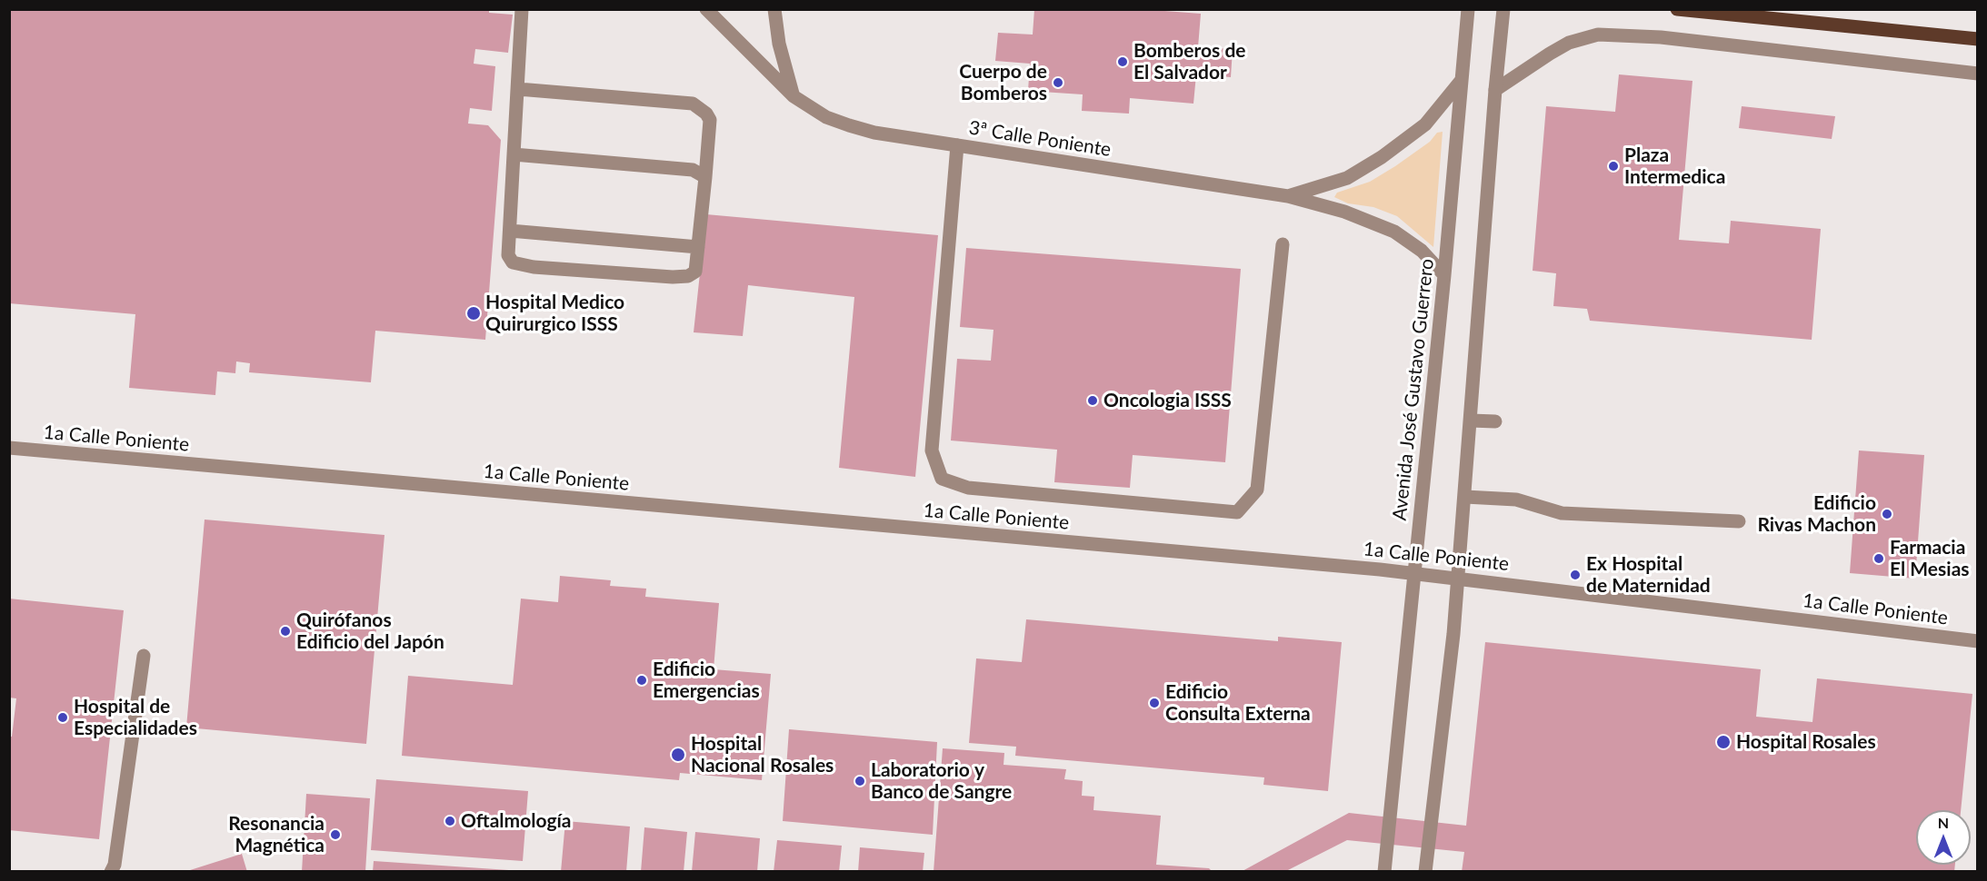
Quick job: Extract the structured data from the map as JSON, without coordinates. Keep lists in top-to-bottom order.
{
  "streets": {
    "street": ["3ª Calle Poniente", "Avenida José Gustavo Guerrero", "1a Calle Poniente"]
  },
  "crossings": [
    ["3ª Calle Poniente", "Avenida José Gustavo Guerrero"],
    ["Avenida José Gustavo Guerrero", "1a Calle Poniente"]
  ],
  "places": [
    "Bomberos de El Salvador",
    "Cuerpo de Bomberos",
    "Plaza Intermedica",
    "Hospital Medico Quirurgico ISSS",
    "Oncologia ISSS",
    "Edificio Rivas Machon",
    "Farmacia El Mesias",
    "Ex Hospital de Maternidad",
    "Quirófanos Edificio del Japón",
    "Edificio Emergencias",
    "Edificio Consulta Externa",
    "Hospital de Especialidades",
    "Hospital Rosales",
    "Hospital Nacional Rosales",
    "Laboratorio y Banco de Sangre",
    "Oftalmología",
    "Resonancia Magnética"
  ],
  "north": "top"
}
